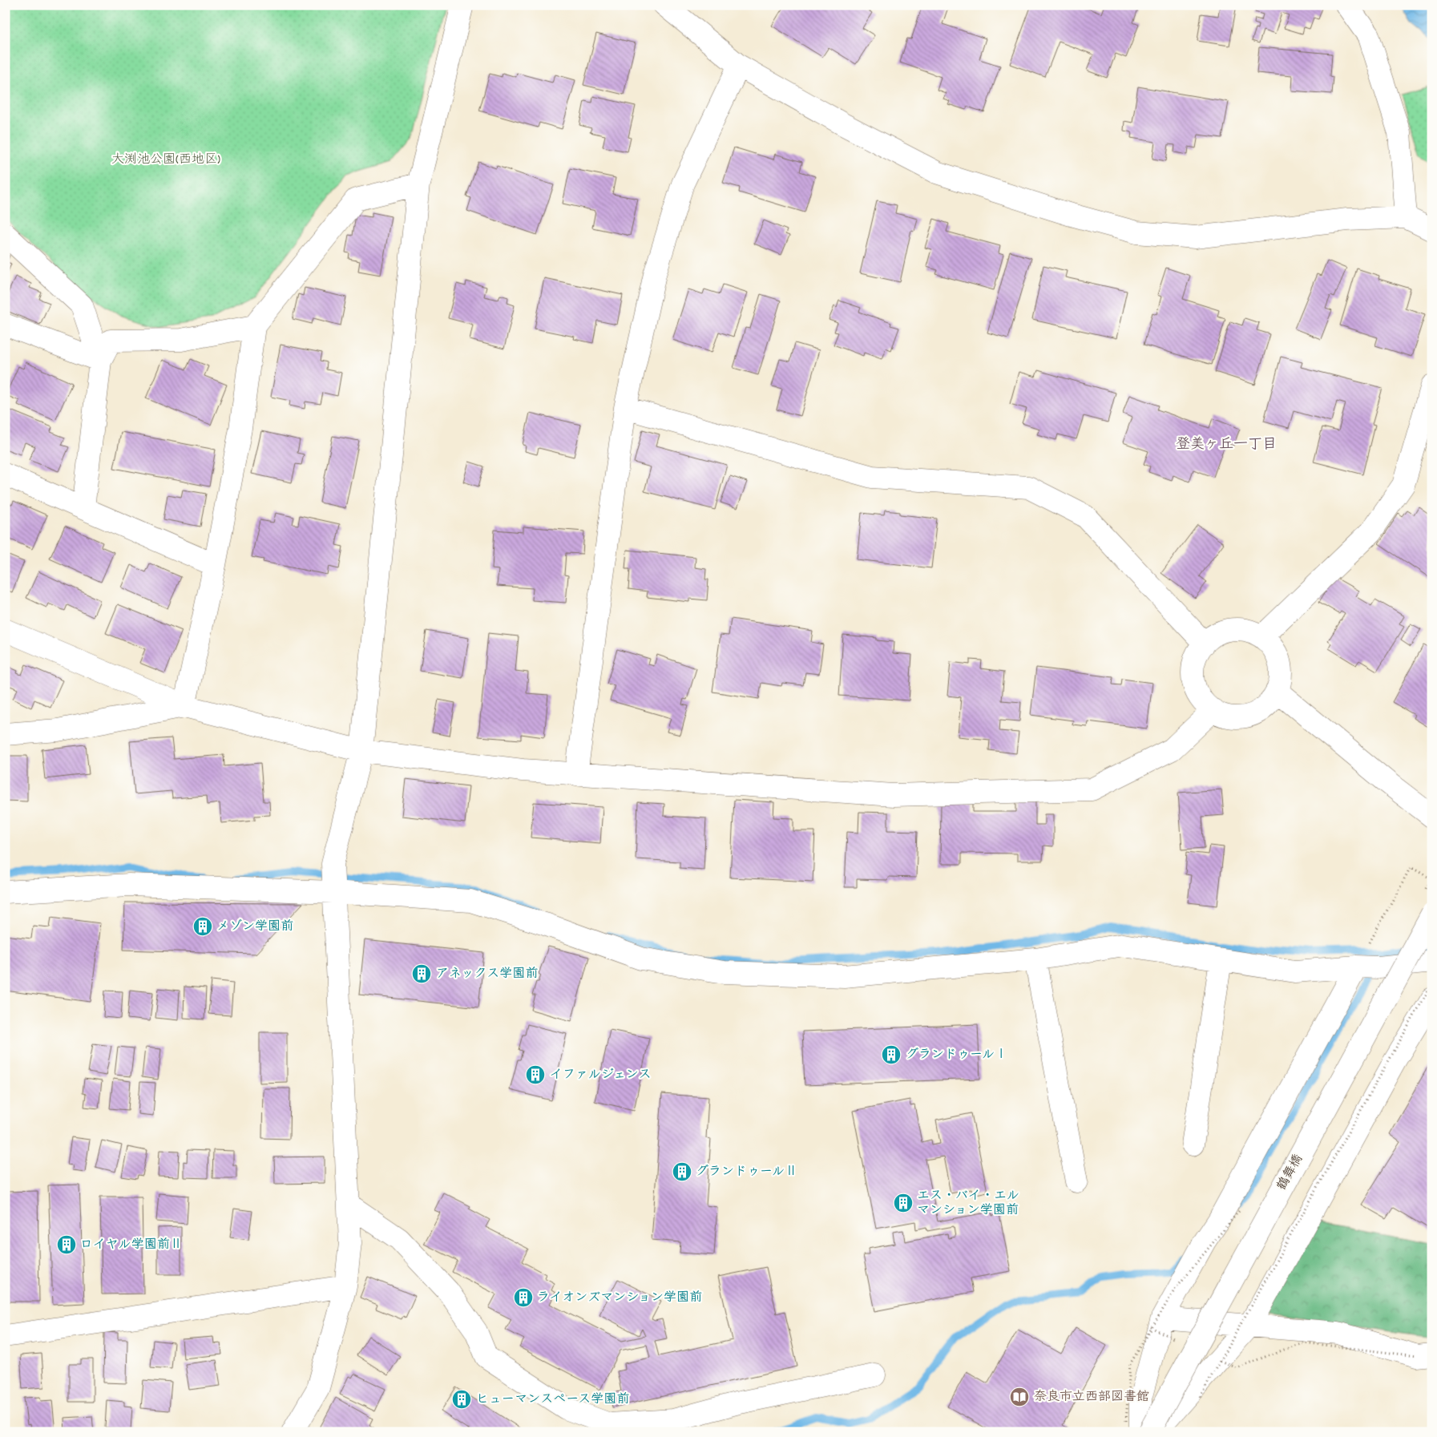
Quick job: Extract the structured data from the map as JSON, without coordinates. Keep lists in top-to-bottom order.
{
  "streets": {
    "street": ["鶴舞橋"]
  },
  "districts": ["登美ヶ丘一丁目"],
  "parks": ["大渕池公園(西地区)"],
  "places": {
    "building": [
      "メゾン学園前",
      "アネックス学園前",
      "グランドゥールⅠ",
      "イファルジェンス",
      "グランドゥールⅡ",
      "エス・バイ・エル マンション学園前",
      "ロイヤル学園前Ⅱ",
      "ライオンズマンション学園前",
      "ヒューマンスペース学園前"
    ],
    "library": ["奈良市立西部図書館"]
  }
}
